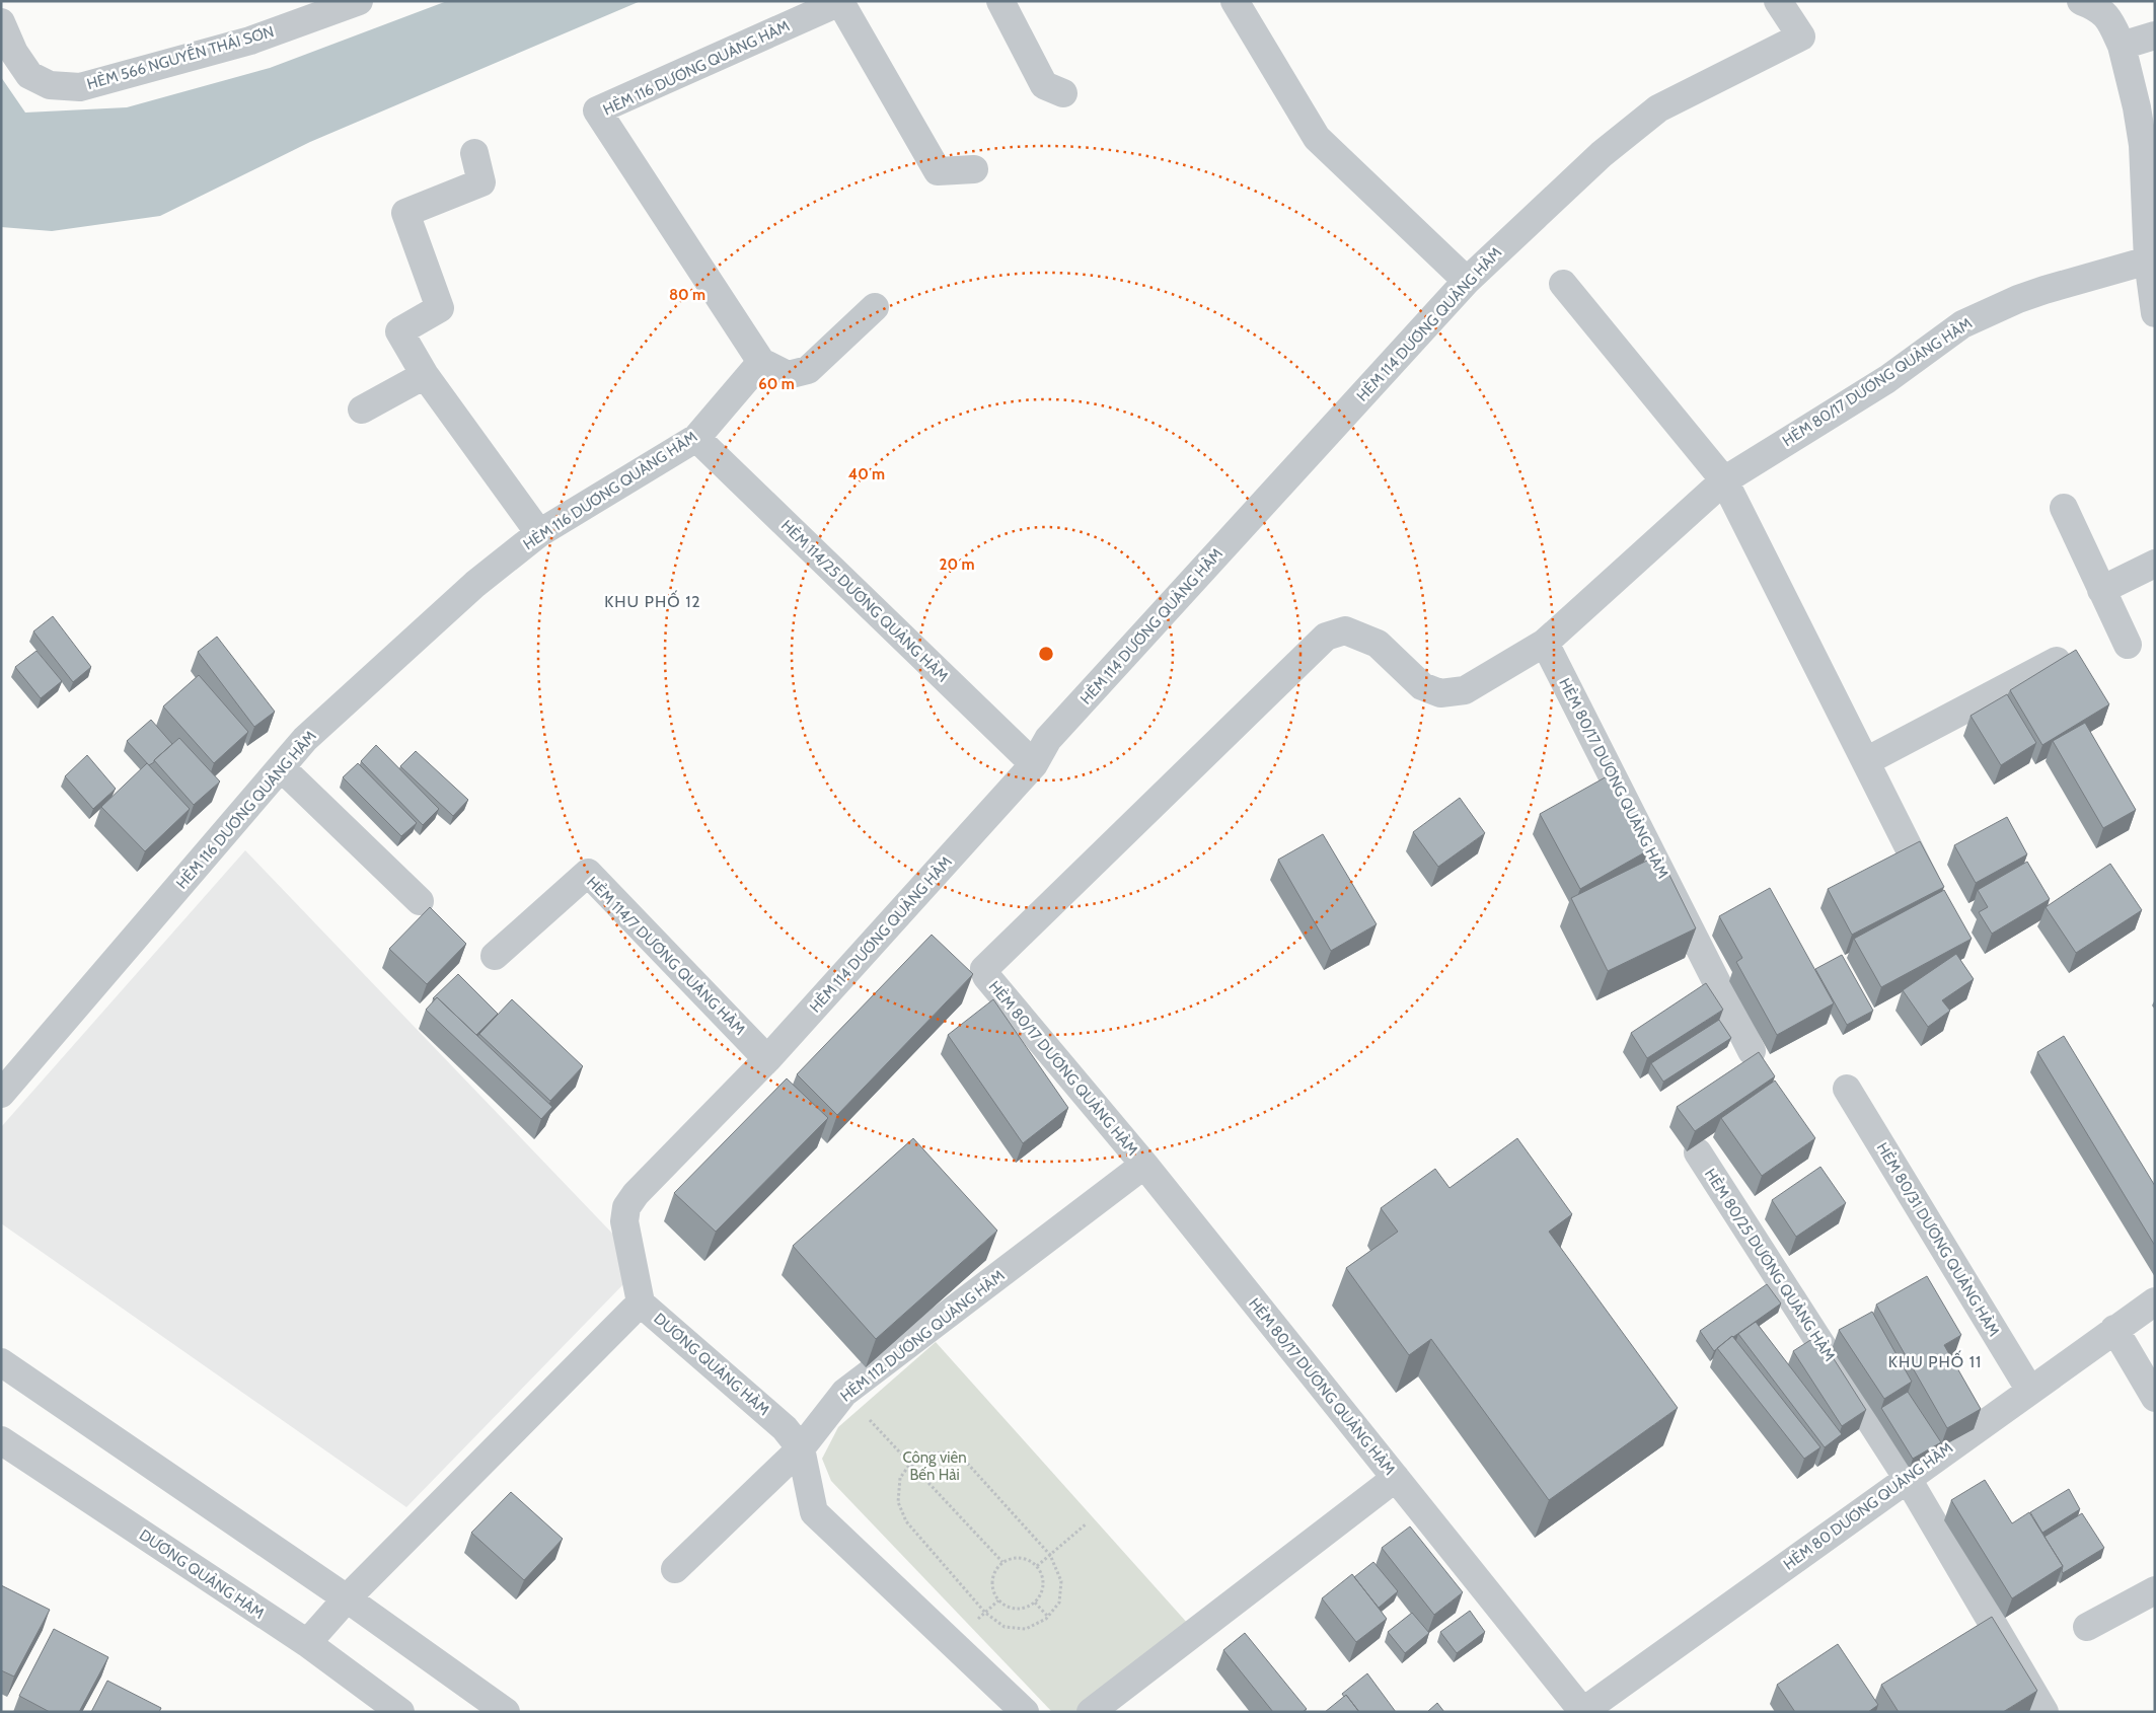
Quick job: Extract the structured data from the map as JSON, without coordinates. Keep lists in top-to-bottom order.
{
  "streets": {
    "street": [
      "HẺM 566 NGUYỄN THÁI SƠN",
      "HẺM 116 DƯƠNG QUẢNG HÀM",
      "HẺM 114 DƯƠNG QUẢNG HÀM",
      "HẺM 80/17 DƯƠNG QUẢNG HÀM",
      "HẺM 114/25 DƯƠNG QUẢNG HÀM",
      "HẺM 114/7 DƯƠNG QUẢNG HÀM",
      "HẺM 80/31 DƯƠNG QUẢNG HÀM",
      "HẺM 80/25 DƯƠNG QUẢNG HÀM",
      "HẺM 112 DƯƠNG QUẢNG HÀM",
      "DƯƠNG QUẢNG HÀM",
      "HẺM 80 DƯƠNG QUẢNG HÀM"
    ]
  },
  "crossings": [
    ["HẺM 116 DƯƠNG QUẢNG HÀM", "HẺM 114/25 DƯƠNG QUẢNG HÀM"],
    ["HẺM 114 DƯƠNG QUẢNG HÀM", "HẺM 114/25 DƯƠNG QUẢNG HÀM"],
    ["HẺM 114 DƯƠNG QUẢNG HÀM", "HẺM 114/7 DƯƠNG QUẢNG HÀM"],
    ["HẺM 114 DƯƠNG QUẢNG HÀM", "DƯƠNG QUẢNG HÀM"],
    ["HẺM 80/17 DƯƠNG QUẢNG HÀM", "HẺM 112 DƯƠNG QUẢNG HÀM"],
    ["HẺM 80/17 DƯƠNG QUẢNG HÀM", "HẺM 80 DƯƠNG QUẢNG HÀM"],
    ["HẺM 80/31 DƯƠNG QUẢNG HÀM", "HẺM 80 DƯƠNG QUẢNG HÀM"],
    ["HẺM 80/25 DƯƠNG QUẢNG HÀM", "HẺM 80 DƯƠNG QUẢNG HÀM"],
    ["HẺM 112 DƯƠNG QUẢNG HÀM", "DƯƠNG QUẢNG HÀM"]
  ],
  "districts": ["KHU PHỐ 12", "KHU PHỐ 11"],
  "parks": ["Công viên Bến Hải"],
  "rings": [
    "80 m",
    "60 m",
    "40 m",
    "20 m"
  ]
}
